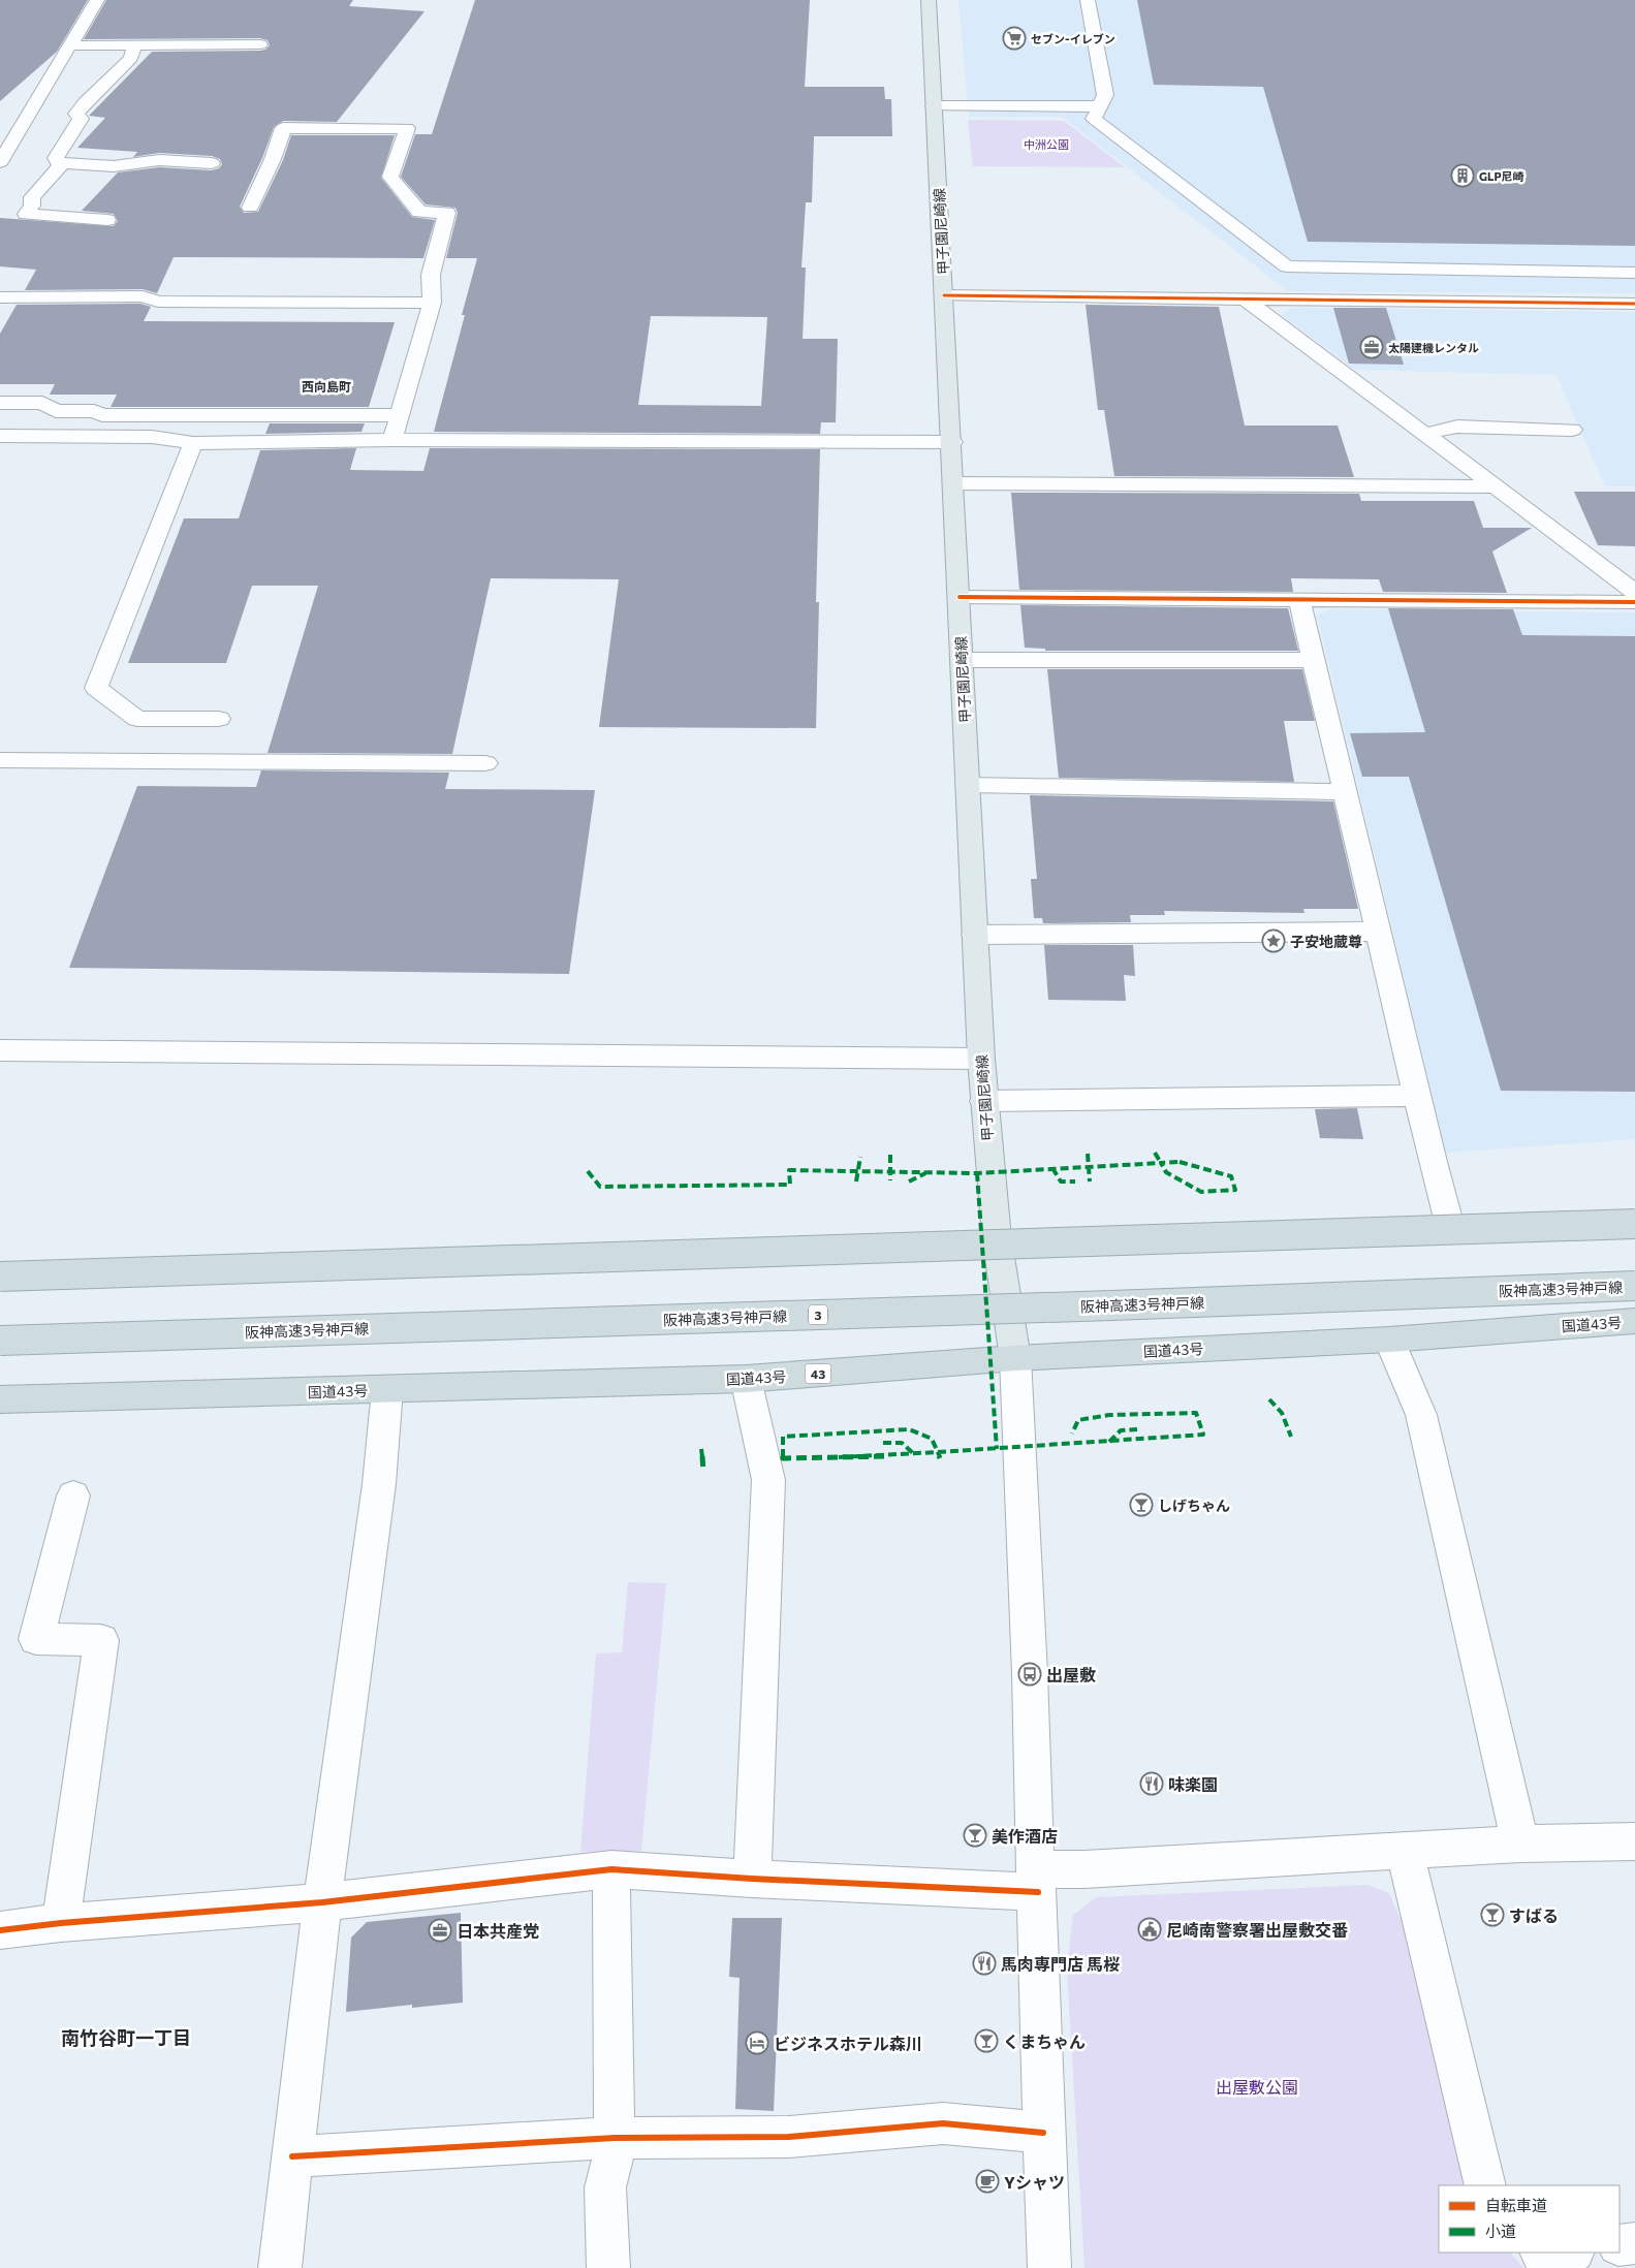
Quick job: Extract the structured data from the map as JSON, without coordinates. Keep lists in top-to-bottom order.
{
  "streets": {
    "highway": [
      "阪神高速3号神戸線",
      "3",
      "国道43号",
      "43"
    ],
    "main road": ["甲子園尼崎線"]
  },
  "crossings": [
    ["甲子園尼崎線", "国道43号"]
  ],
  "districts": ["西向島町", "南竹谷町一丁目"],
  "parks": ["中洲公園", "出屋敷公園"],
  "places": {
    "supermarket": ["セブン-イレブン"],
    "building": ["GLP尼崎"],
    "office": ["太陽建機レンタル", "日本共産党"],
    "place": ["子安地蔵尊"],
    "bar": [
      "しげちゃん",
      "美作酒店",
      "すばる",
      "くまちゃん"
    ],
    "bus stop": ["出屋敷"],
    "restaurant": ["味楽園", "馬肉専門店 馬桜"],
    "public building": ["尼崎南警察署出屋敷交番"],
    "hotel": ["ビジネスホテル森川"],
    "cafe": ["Yシャツ"]
  },
  "legend": ["自転車道", "小道"]
}
